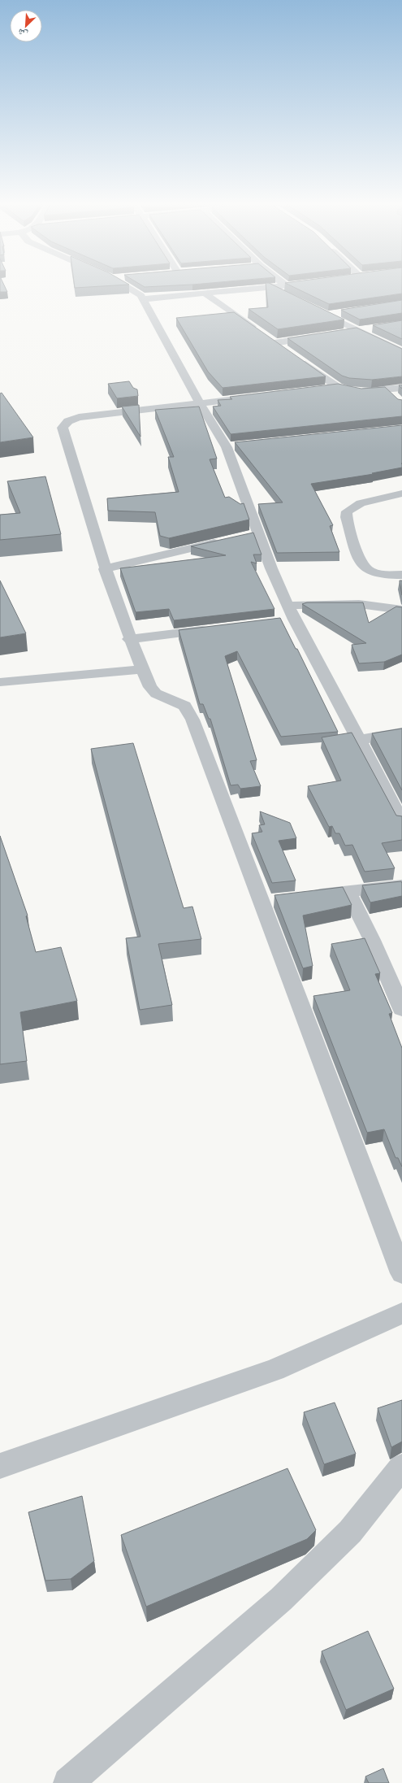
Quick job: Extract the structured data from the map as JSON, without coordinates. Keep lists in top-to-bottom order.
{
  "north": "bottom left"
}
